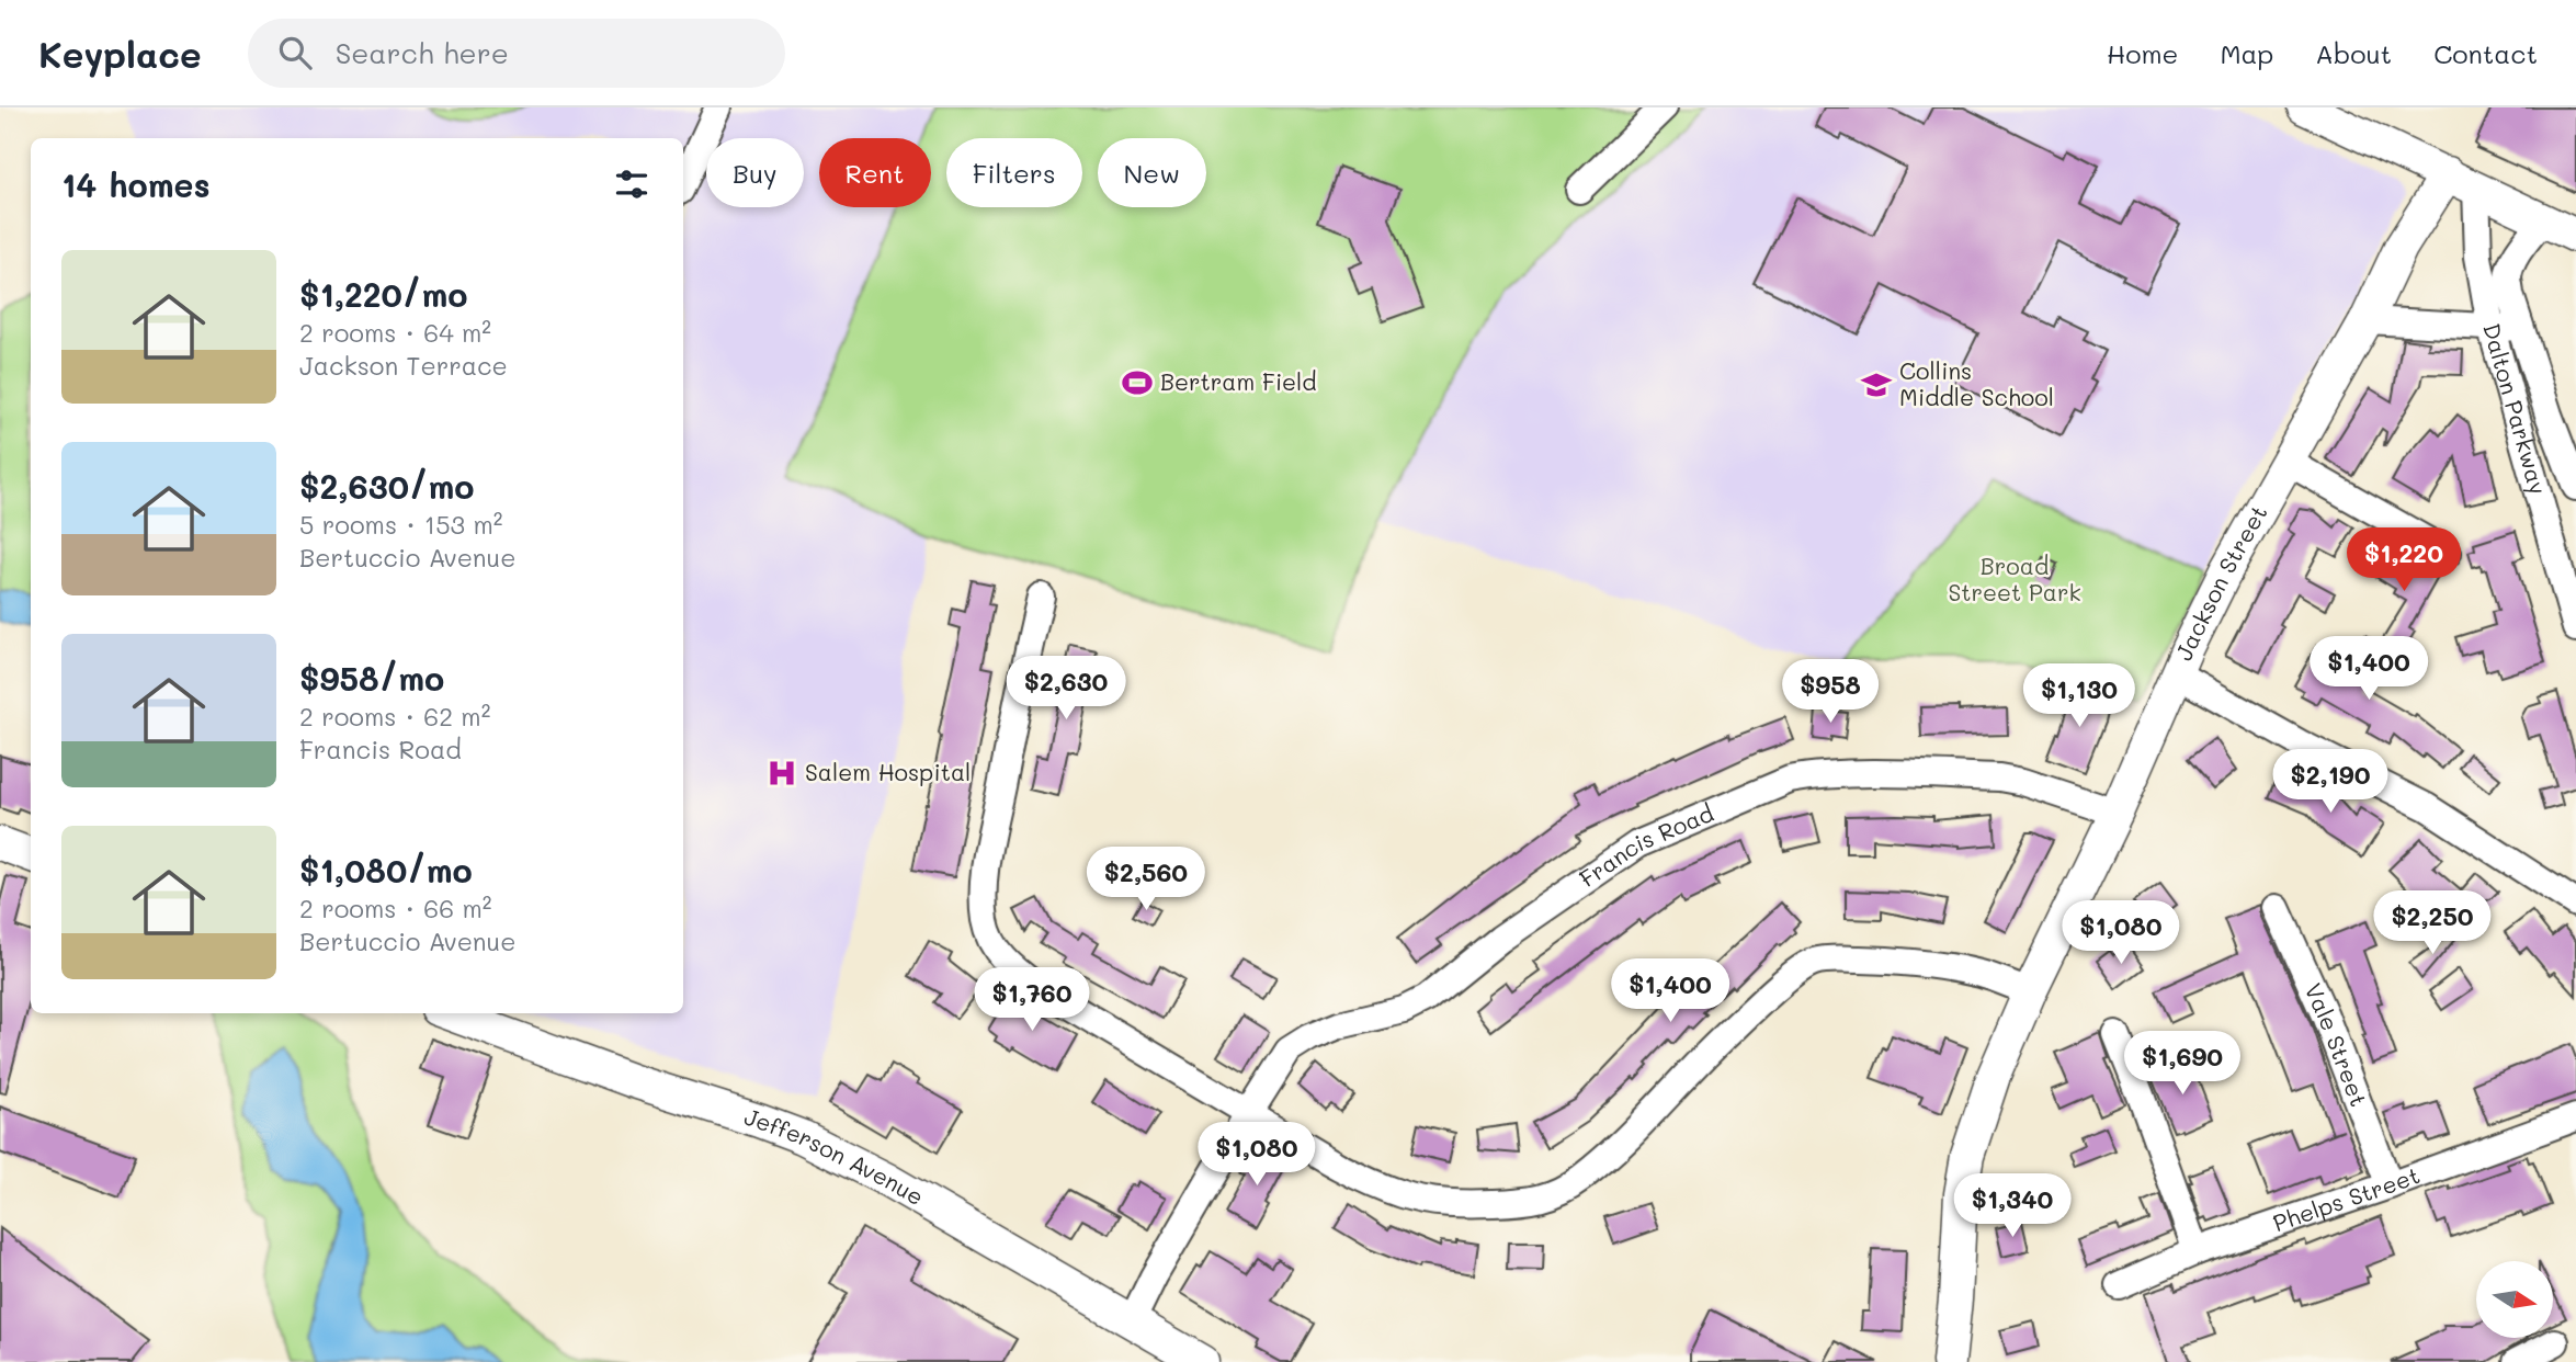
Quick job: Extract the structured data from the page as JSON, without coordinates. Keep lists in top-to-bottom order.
{
  "streets": {
    "main road": ["Jackson Street", "Jefferson Avenue"],
    "street": [
      "Dalton Parkway",
      "Francis Road",
      "Vale Street",
      "Phelps Street"
    ]
  },
  "crossings": [
    ["Jackson Street", "Francis Road"],
    ["Francis Road", "Jefferson Avenue"],
    ["Vale Street", "Phelps Street"]
  ],
  "parks": ["Broad Street Park"],
  "places": {
    "sports": ["Bertram Field"],
    "school or university": ["Collins Middle School"],
    "hospital": ["Salem Hospital"]
  },
  "north": "right",
  "page": {
    "header": "Keyplace",
    "search": "Search here",
    "nav": [
      "Home",
      "Map",
      "About",
      "Contact"
    ],
    "chip": [
      "Buy",
      "Rent",
      "Filters",
      "New"
    ],
    "heading": "14 homes",
    "list": [
      {
        "name": "$1,220/mo",
        "note": "2 rooms · 64 m² · Jackson Terrace"
      },
      {
        "name": "$2,630/mo",
        "note": "5 rooms · 153 m² · Bertuccio Avenue"
      },
      {
        "name": "$958/mo",
        "note": "2 rooms · 62 m² · Francis Road"
      },
      {
        "name": "$1,080/mo",
        "note": "2 rooms · 66 m² · Bertuccio Avenue"
      }
    ],
    "price": [
      "$1,220",
      "$1,400",
      "$2,630",
      "$958",
      "$1,130",
      "$2,190",
      "$2,560",
      "$2,250",
      "$1,080",
      "$1,400",
      "$1,760",
      "$1,690",
      "$1,080",
      "$1,340"
    ]
  }
}
